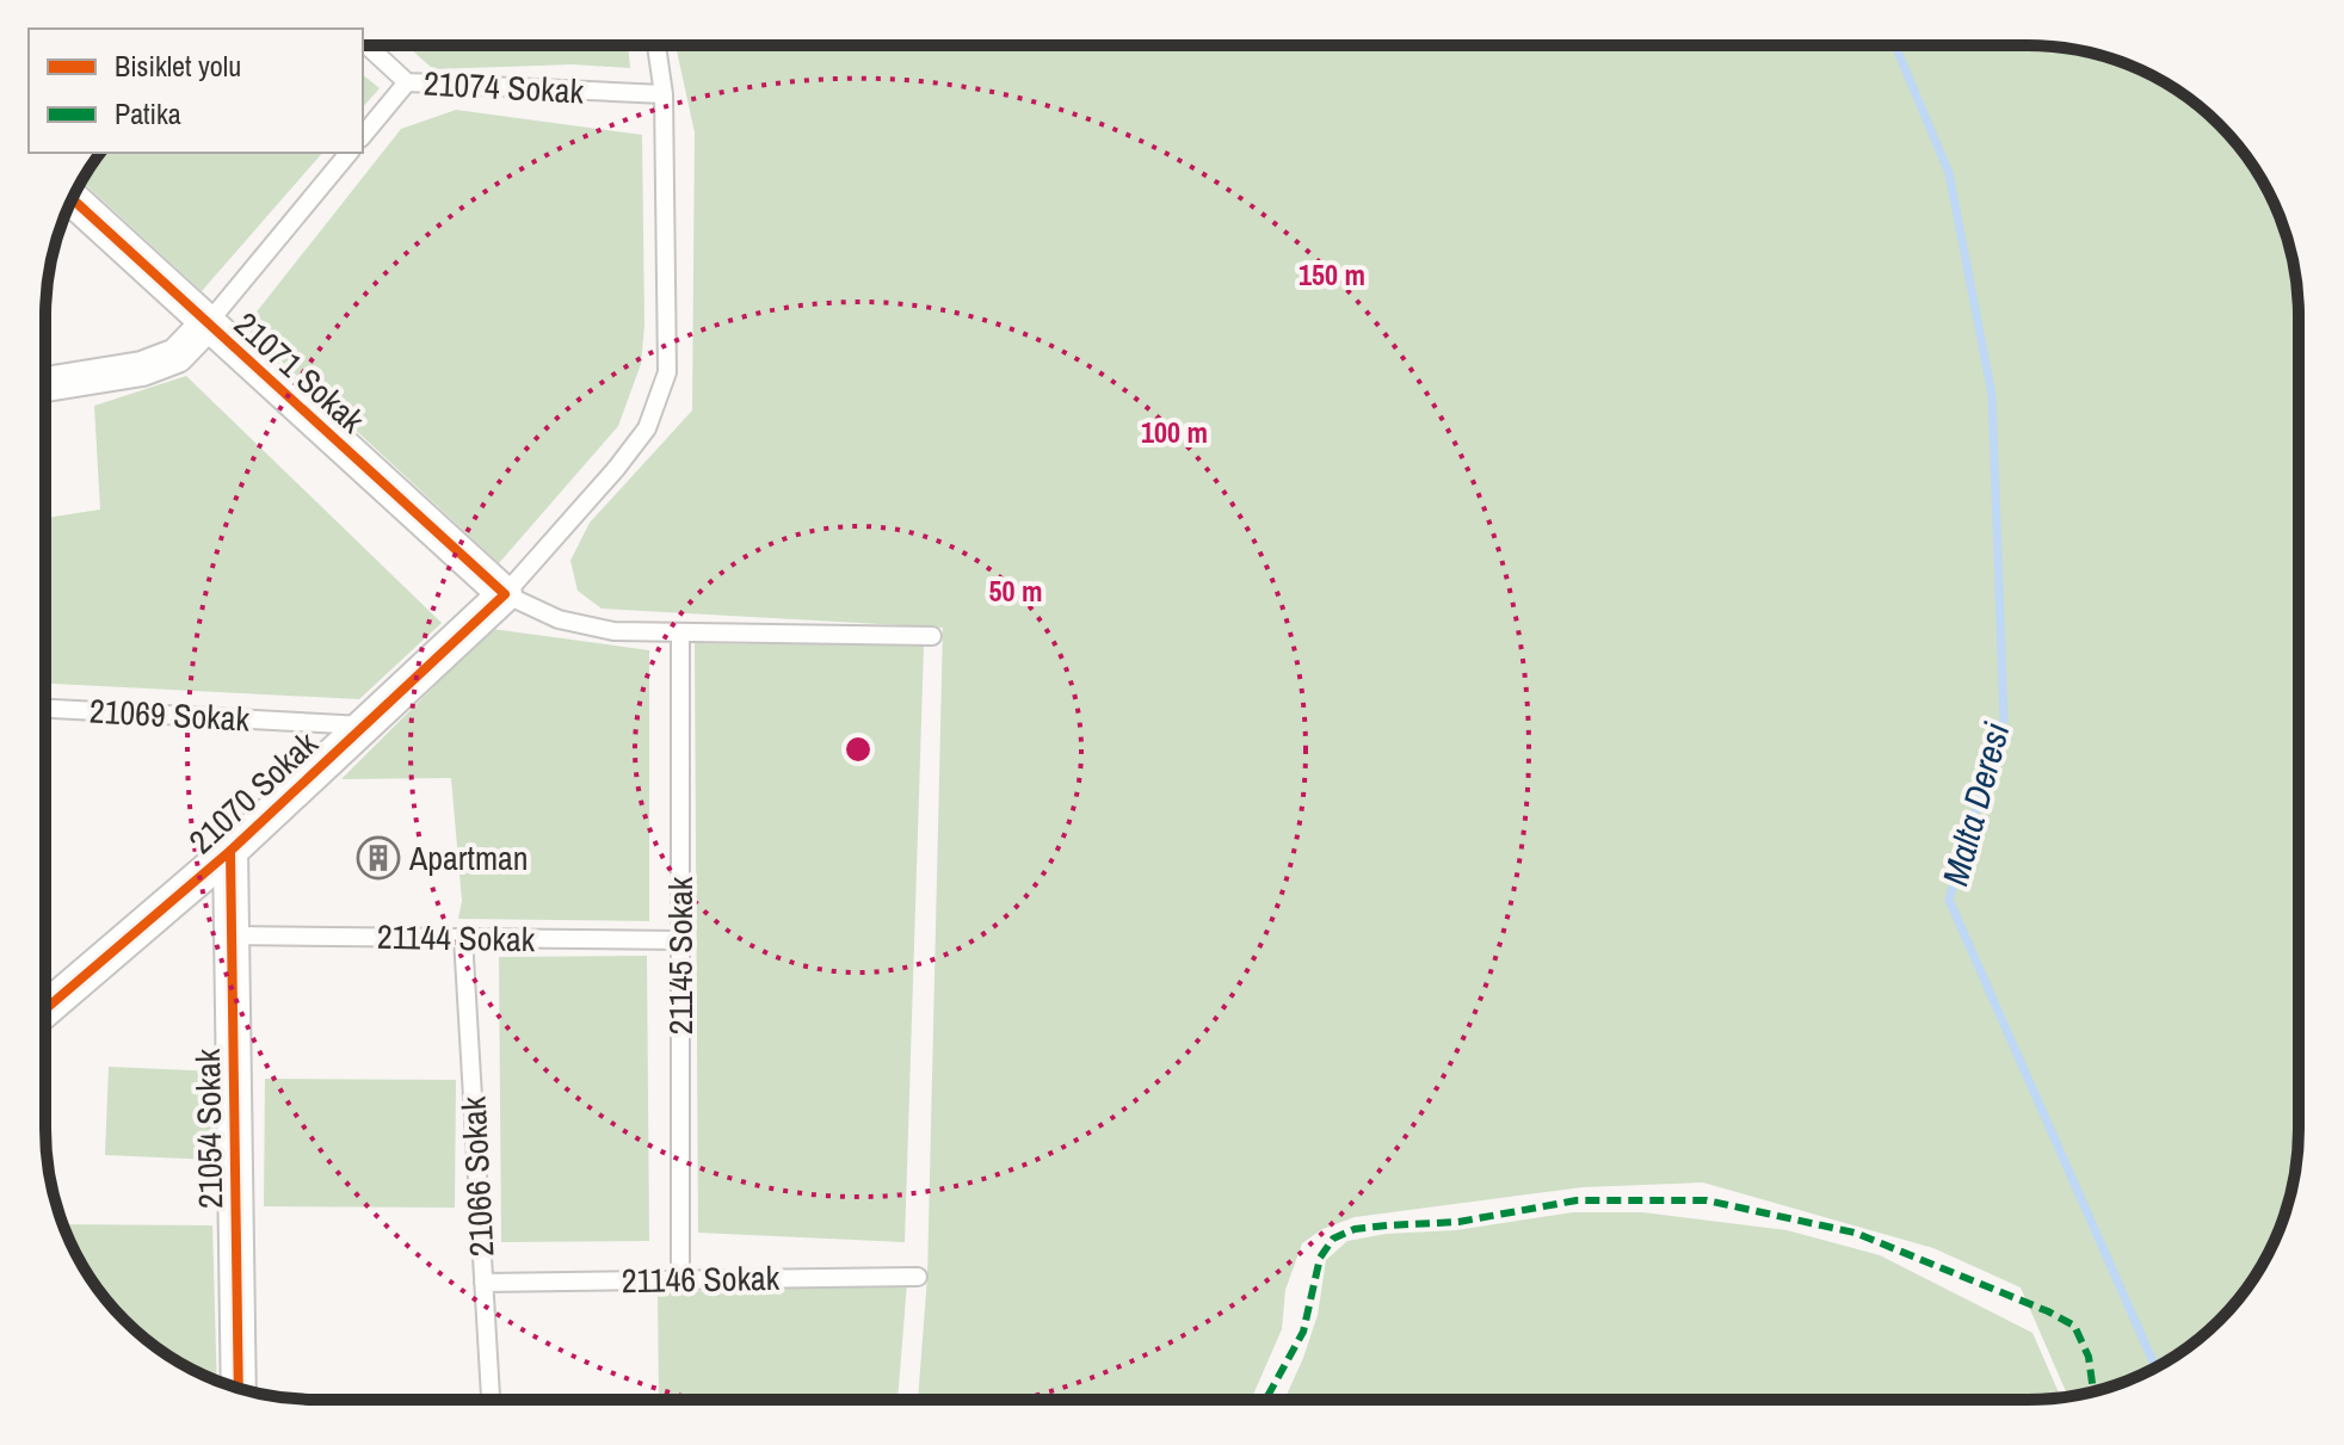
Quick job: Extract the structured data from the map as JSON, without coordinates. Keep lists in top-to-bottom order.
{
  "streets": {
    "street": ["21071 Sokak", "21070 Sokak", "21054 Sokak"],
    "lane": [
      "21074 Sokak",
      "21069 Sokak",
      "21144 Sokak",
      "21145 Sokak",
      "21066 Sokak",
      "21146 Sokak"
    ]
  },
  "crossings": [
    ["21074 Sokak", "21070 Sokak"],
    ["21071 Sokak", "21070 Sokak"],
    ["21071 Sokak", "21145 Sokak"],
    ["21069 Sokak", "21070 Sokak"],
    ["21070 Sokak", "21054 Sokak"],
    ["21144 Sokak", "21145 Sokak"],
    ["21144 Sokak", "21054 Sokak"],
    ["21144 Sokak", "21066 Sokak"],
    ["21145 Sokak", "21146 Sokak"],
    ["21066 Sokak", "21146 Sokak"]
  ],
  "water": ["Malta Deresi"],
  "places": {
    "building": ["Apartman"]
  },
  "legend": ["Bisiklet yolu", "Patika"],
  "rings": ["150 m", "100 m", "50 m"]
}
